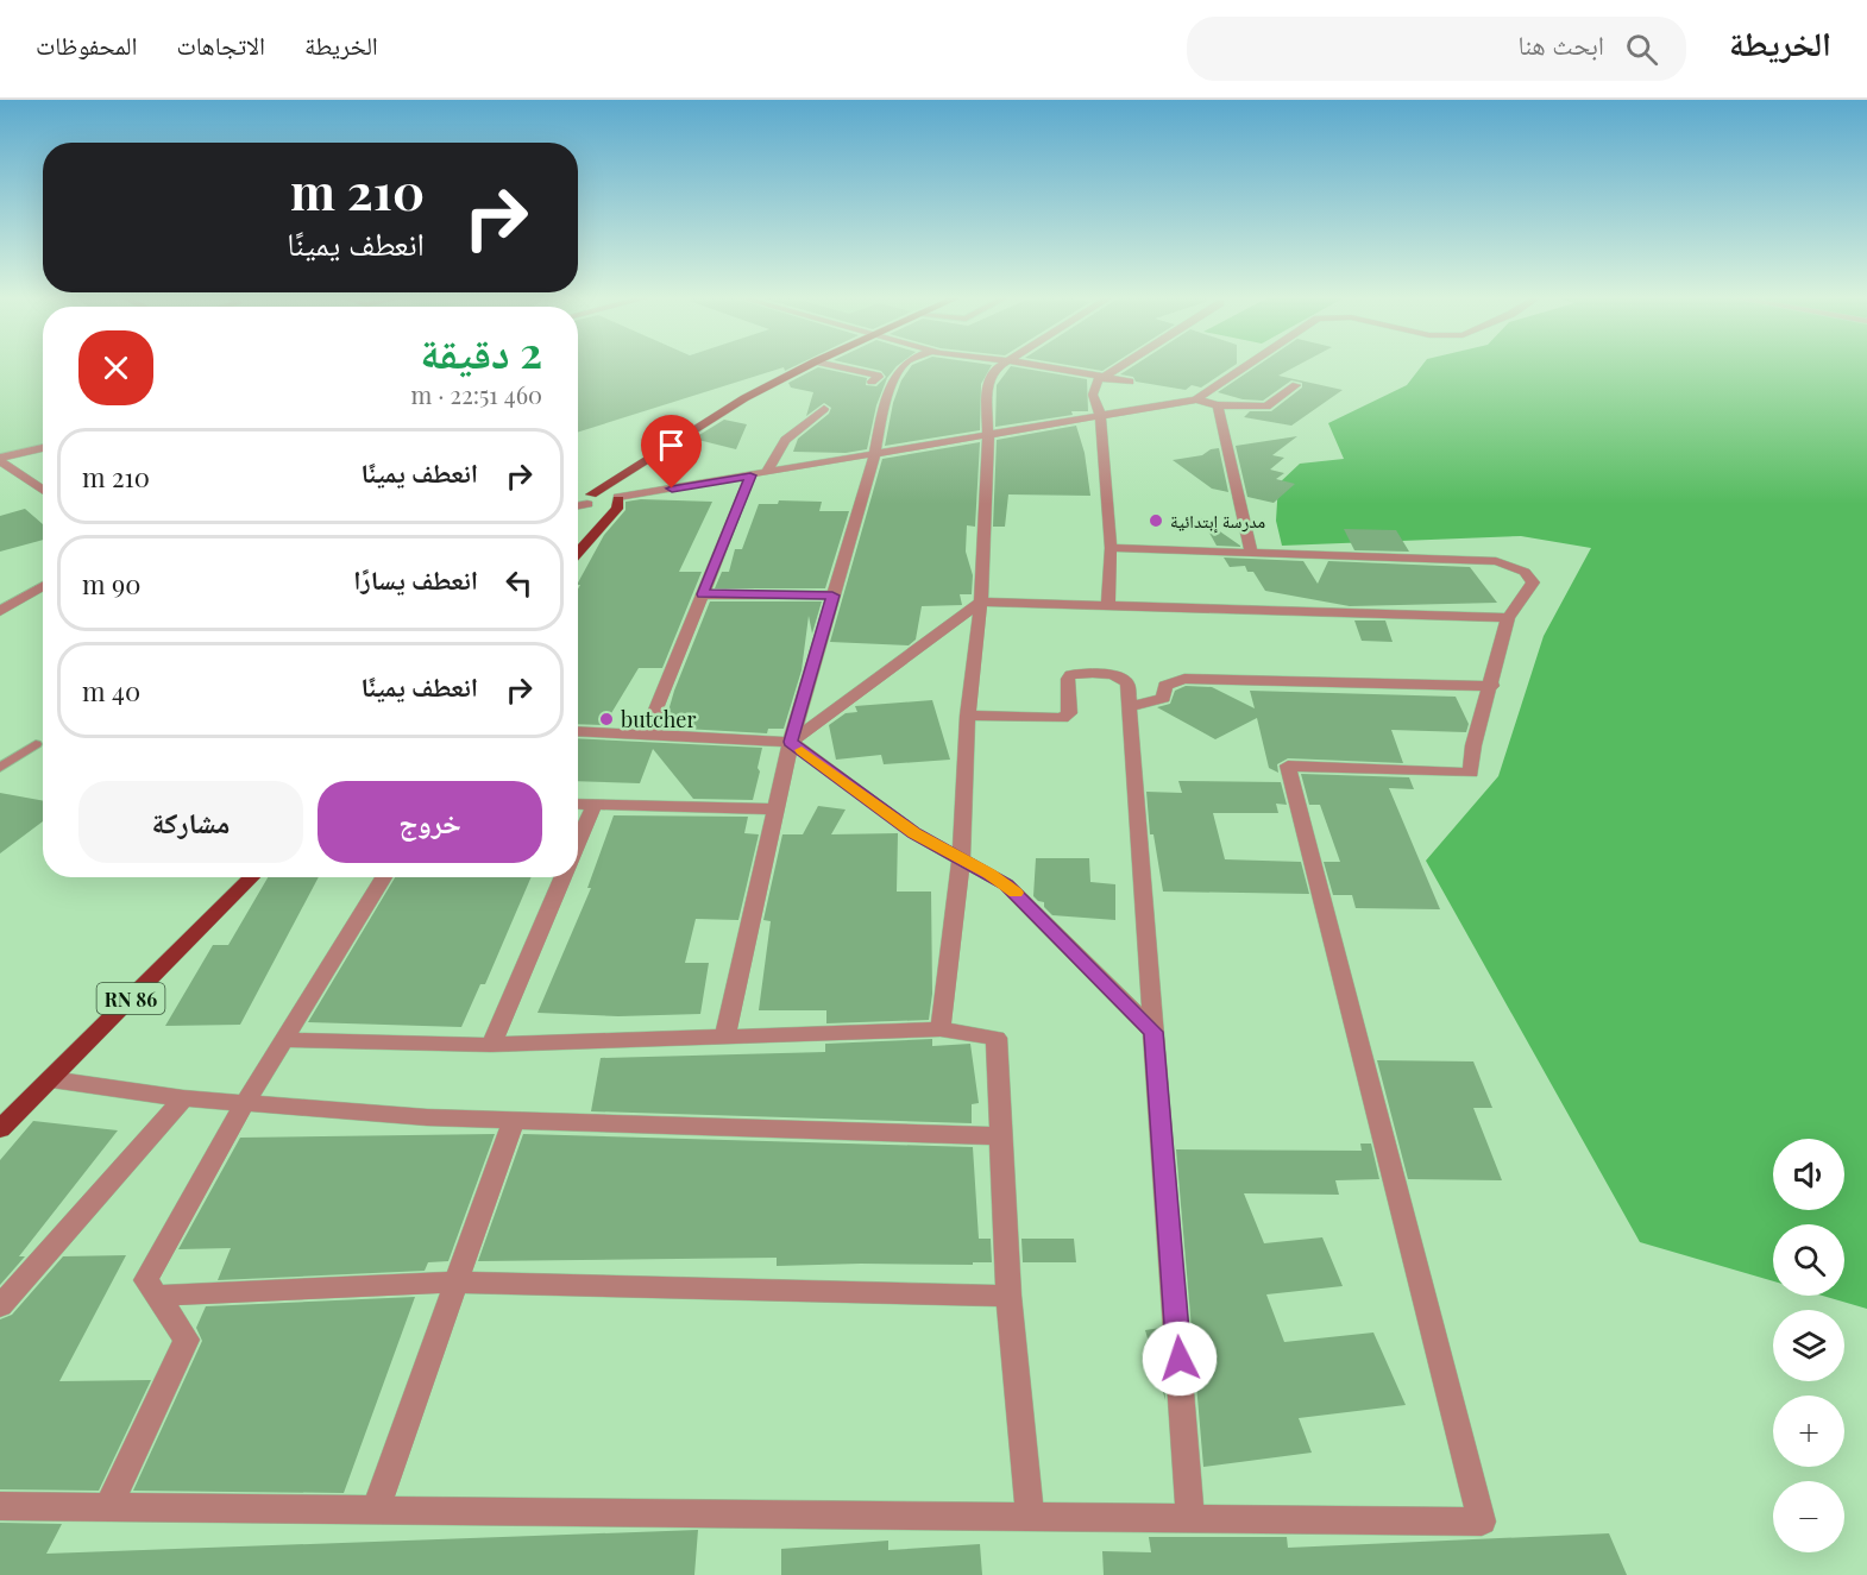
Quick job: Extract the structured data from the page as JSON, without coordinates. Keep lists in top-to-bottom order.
{
  "streets": {
    "main road": ["RN 86"]
  },
  "places": ["مدرسة إبتدائية", "butcher"],
  "page": {
    "header": "الخريطة",
    "search": "ابحث هنا",
    "nav": ["الخريطة", "الاتجاهات", "المحفوظات"],
    "turn": ["210 m", "انعطف يمينًا"],
    "heading": ["2 دقيقة", "460 m · 22:51"],
    "list": [
      {
        "name": "انعطف يمينًا",
        "value": "210 m"
      },
      {
        "name": "انعطف يسارًا",
        "value": "90 m"
      },
      {
        "name": "انعطف يمينًا",
        "value": "40 m"
      }
    ],
    "buttons": ["خروج", "مشاركة"],
    "map_buttons": ["+", "−"]
  }
}
